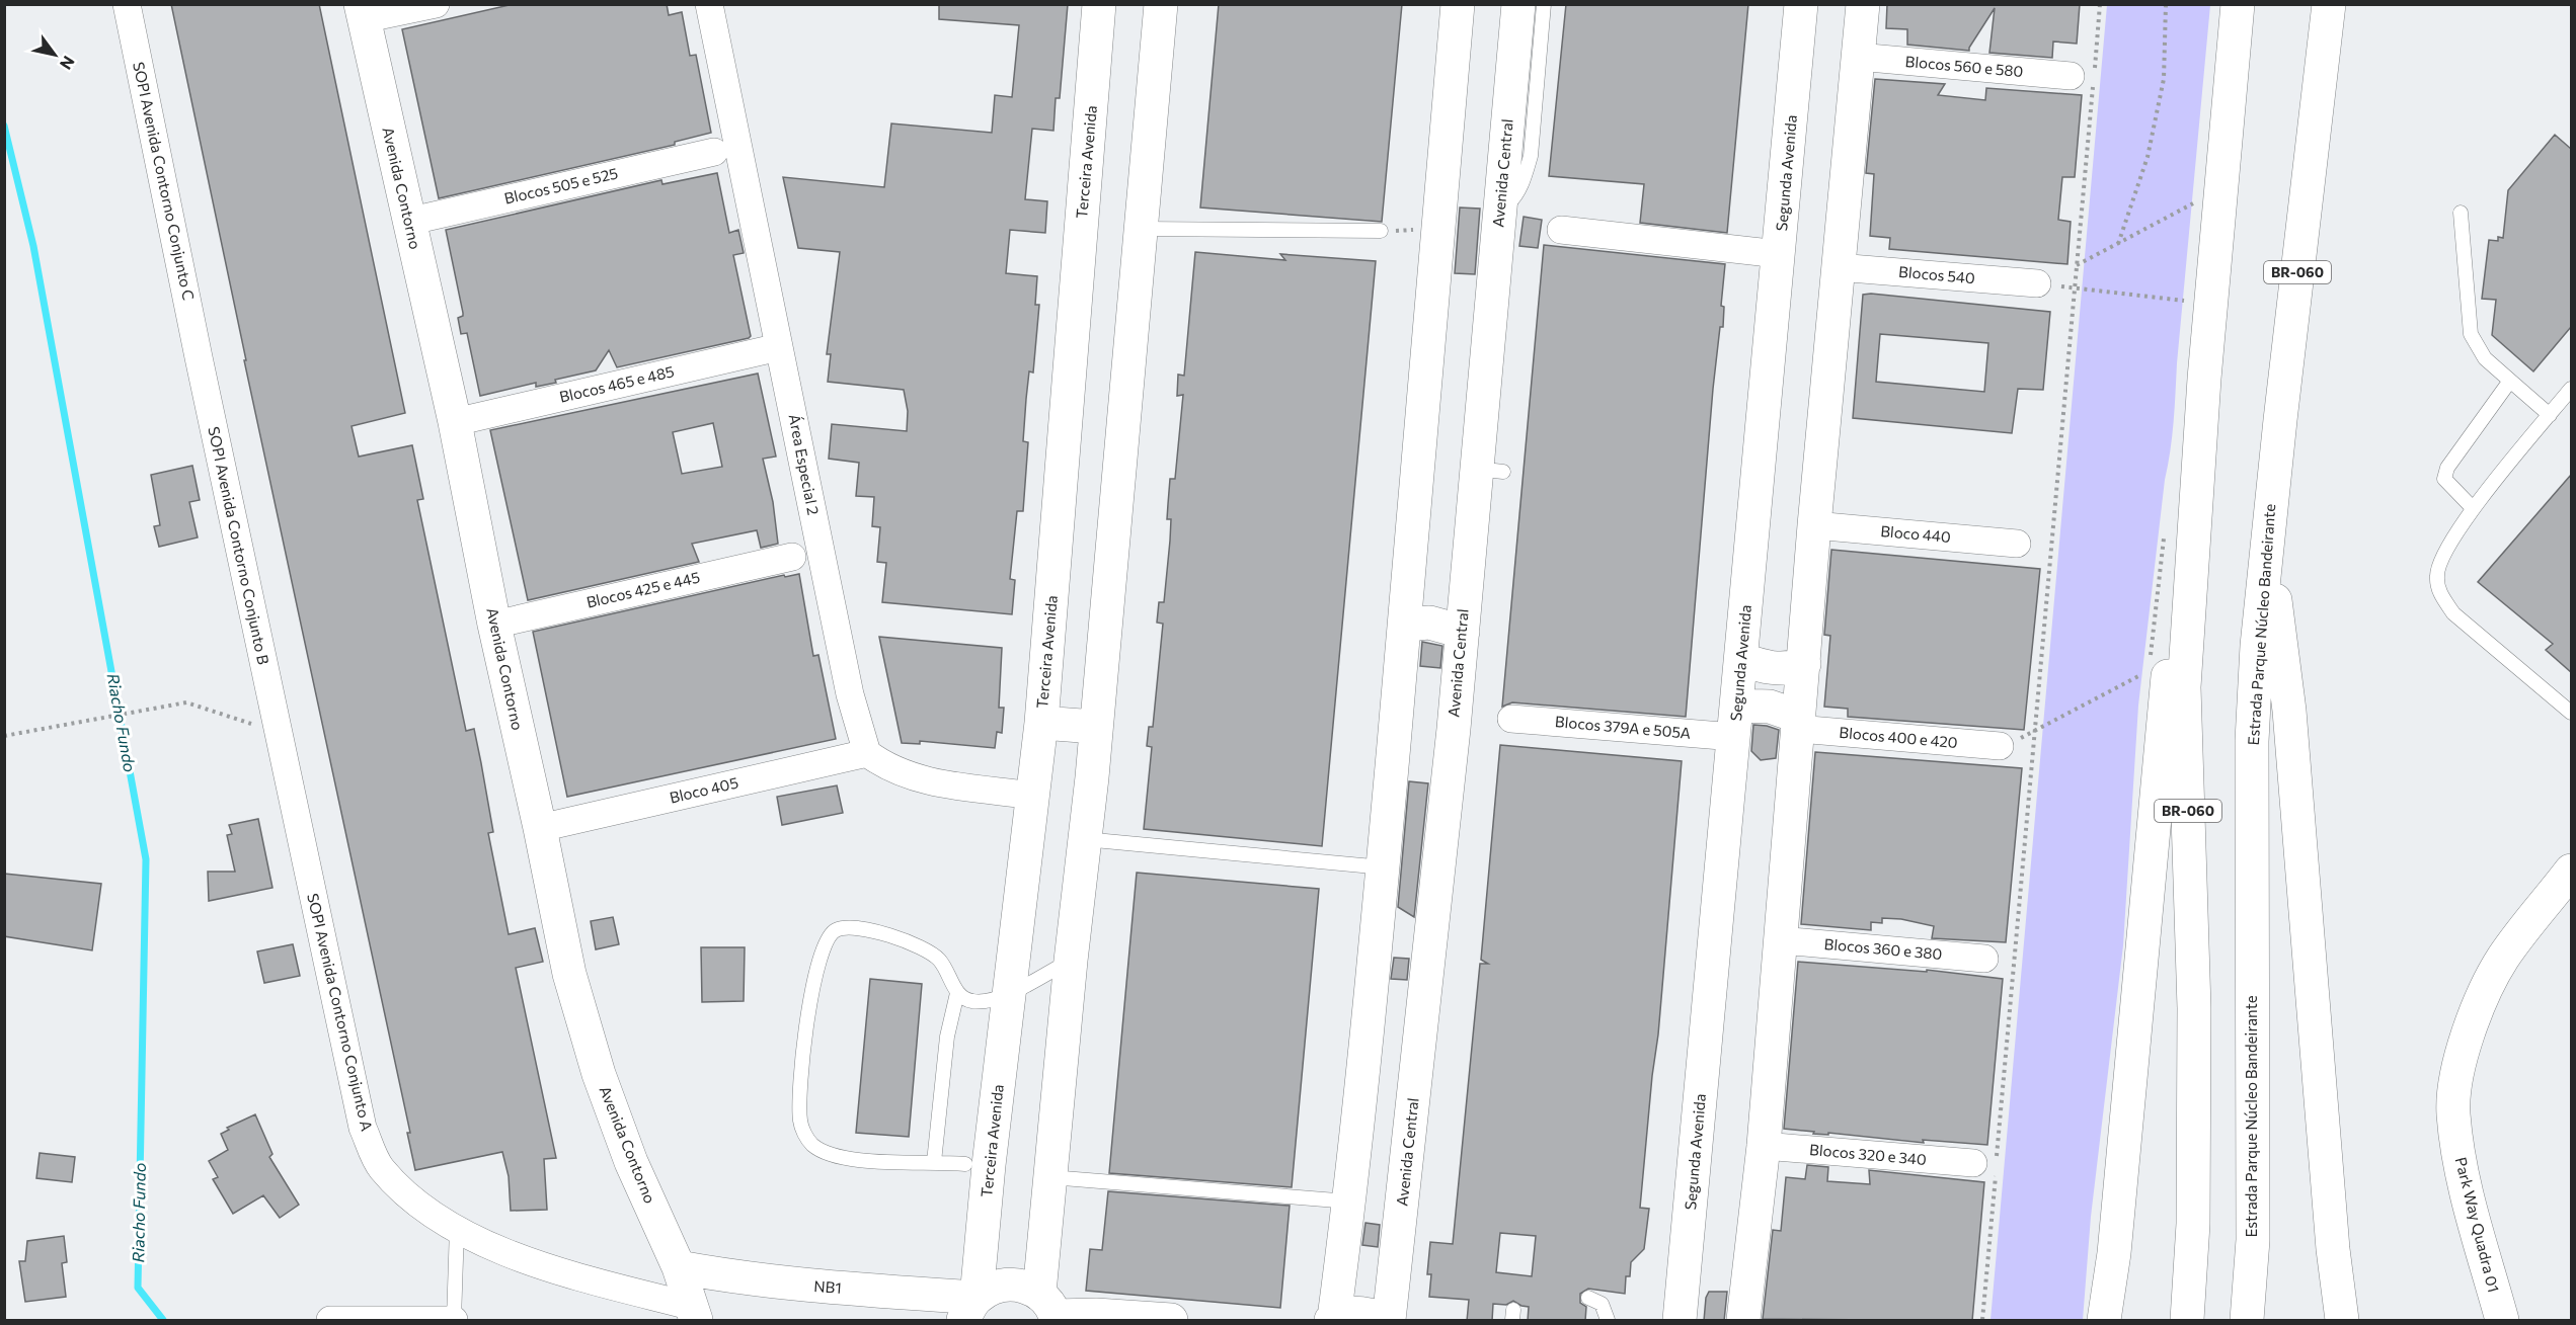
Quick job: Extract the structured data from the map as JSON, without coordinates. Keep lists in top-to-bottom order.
{
  "streets": {
    "main road": [
      "Terceira Avenida",
      "Avenida Central",
      "Segunda Avenida",
      "Avenida Contorno",
      "BR-060",
      "Estrada Parque Núcleo Bandeirante",
      "Park Way Quadra 01",
      "NB1"
    ],
    "street": [
      "Blocos 560 e 580",
      "SOPI Avenida Contorno Conjunto C",
      "Blocos 505 e 525",
      "Blocos 540",
      "Blocos 465 e 485",
      "Área Especial 2",
      "Bloco 440",
      "SOPI Avenida Contorno Conjunto B",
      "Blocos 425 e 445",
      "Blocos 379A e 505A",
      "Blocos 400 e 420",
      "Bloco 405",
      "Blocos 360 e 380",
      "SOPI Avenida Contorno Conjunto A",
      "Blocos 320 e 340"
    ]
  },
  "crossings": [
    ["Terceira Avenida", "NB1"],
    ["Segunda Avenida", "Blocos 379A e 505A"],
    ["SOPI Avenida Contorno Conjunto C", "SOPI Avenida Contorno Conjunto B"],
    ["Blocos 505 e 525", "Avenida Contorno"],
    ["Avenida Contorno", "Blocos 465 e 485"],
    ["Avenida Contorno", "Blocos 425 e 445"],
    ["Avenida Contorno", "Bloco 405"],
    ["Avenida Contorno", "SOPI Avenida Contorno Conjunto A"],
    ["Avenida Contorno", "NB1"],
    ["Blocos 465 e 485", "Área Especial 2"],
    ["Área Especial 2", "Bloco 405"],
    ["SOPI Avenida Contorno Conjunto B", "SOPI Avenida Contorno Conjunto A"]
  ],
  "water": ["Riacho Fundo"],
  "north": "bottom right"
}
